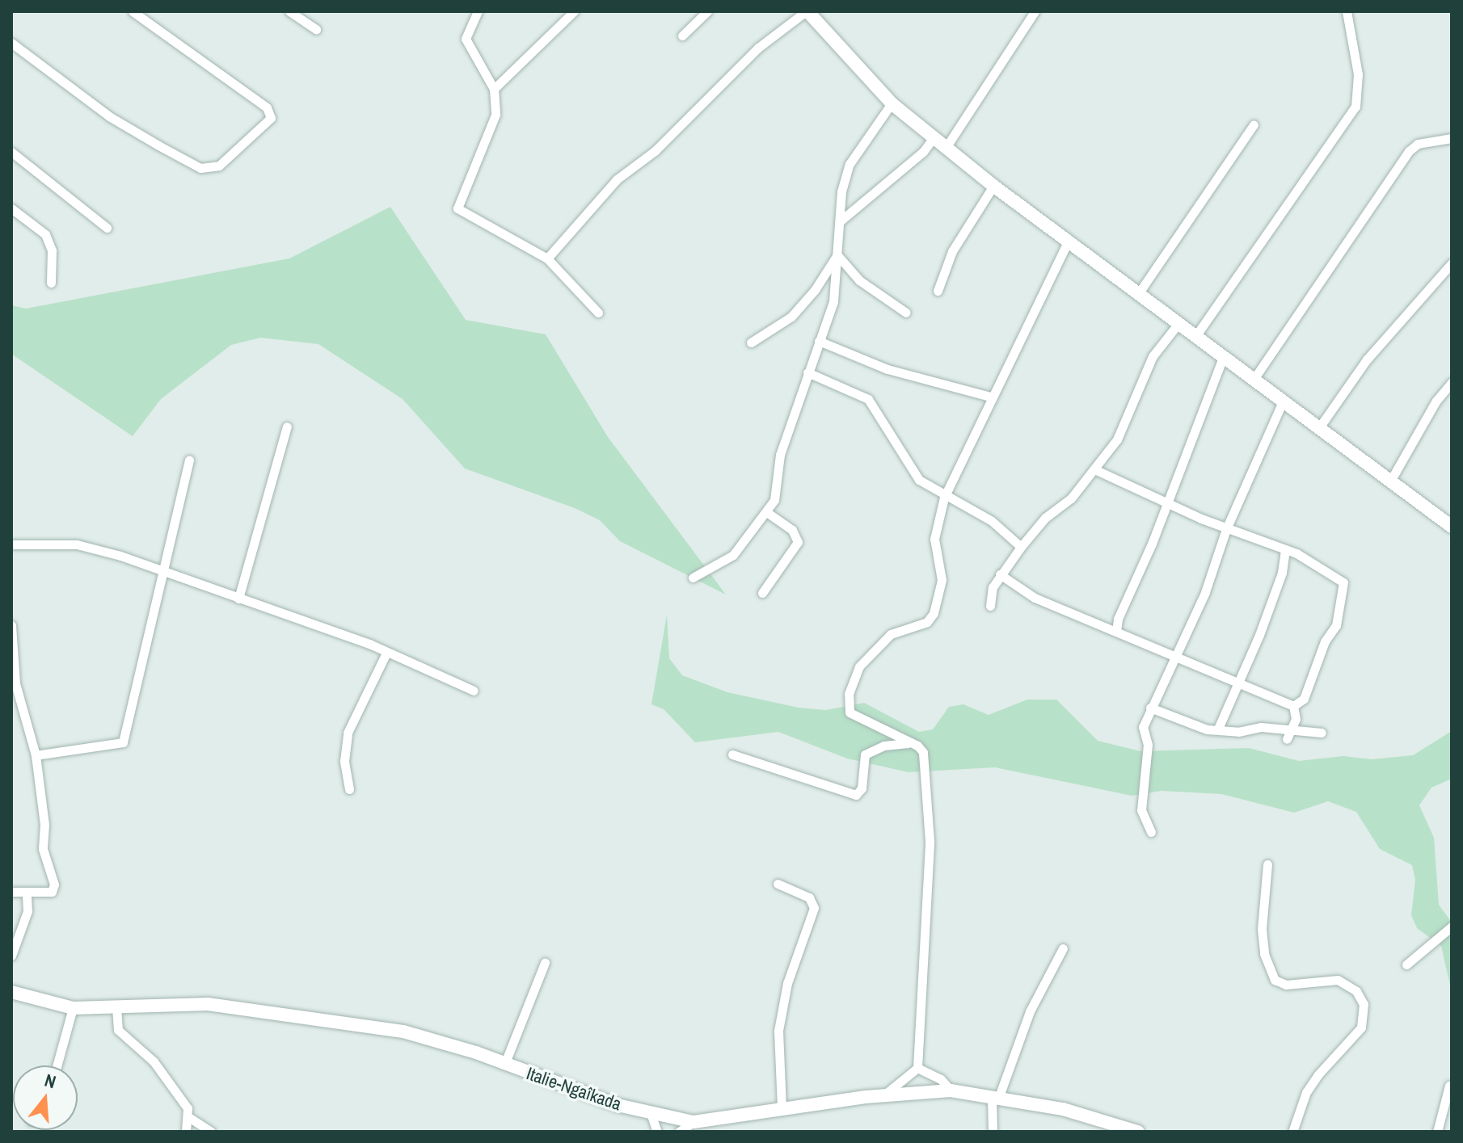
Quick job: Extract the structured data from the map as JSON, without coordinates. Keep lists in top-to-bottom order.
{
  "streets": {
    "street": ["Italie-Ngaîkada"]
  },
  "north": "top"
}
